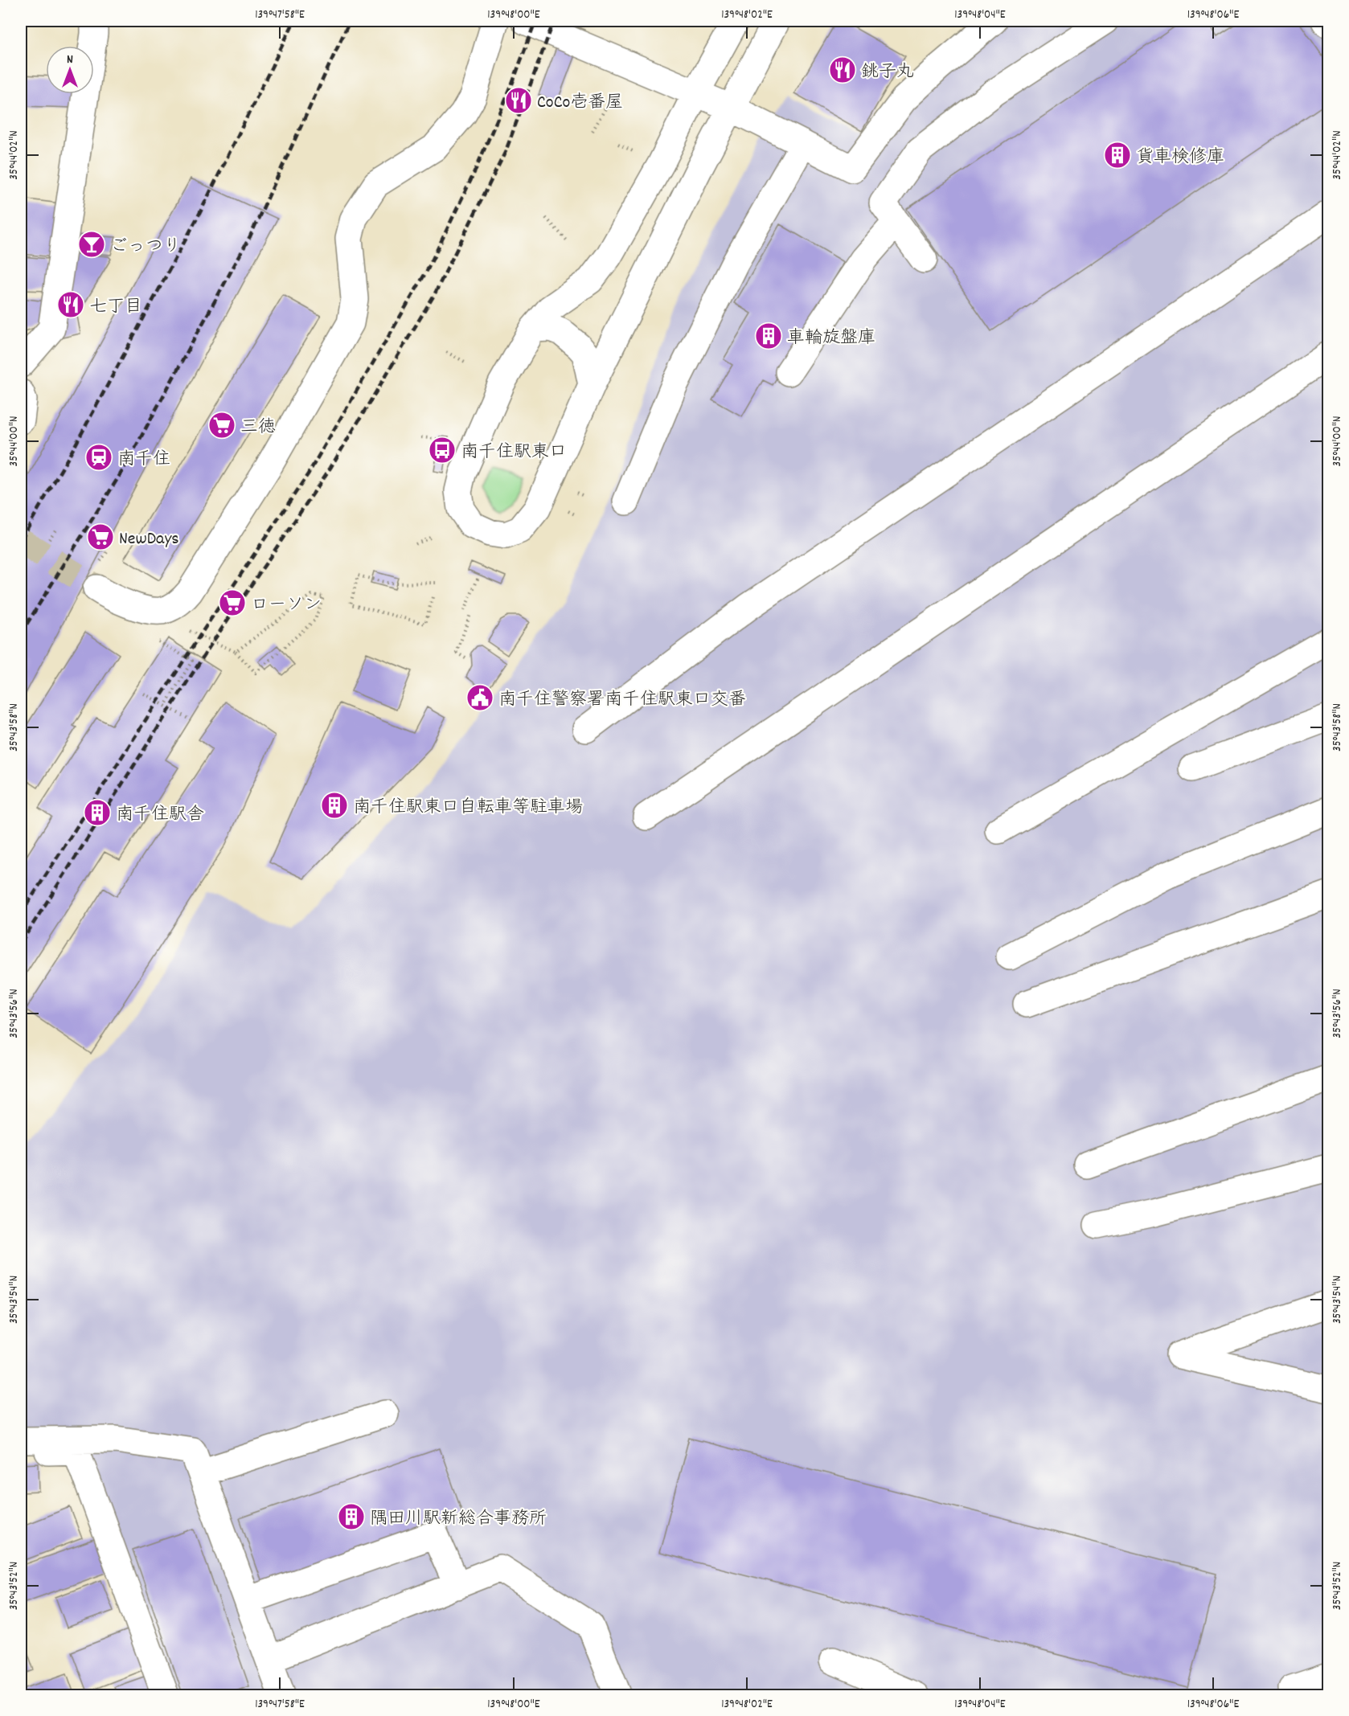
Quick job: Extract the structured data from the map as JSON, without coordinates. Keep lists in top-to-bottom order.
{
  "places": {
    "restaurant": ["銚子丸", "CoCo壱番屋", "七丁目"],
    "building": [
      "貨車検修庫",
      "車輪旋盤庫",
      "南千住駅東口自転車等駐車場",
      "南千住駅舎",
      "隅田川駅新総合事務所"
    ],
    "bar": ["ごっつり"],
    "supermarket": ["三徳", "NewDays", "ローソン"],
    "bus stop": ["南千住駅東口"],
    "station": ["南千住"],
    "public building": ["南千住警察署南千住駅東口交番"]
  },
  "north": "top",
  "coordinates": [
    "139°47'58\"E",
    "139°48'00\"E",
    "139°48'02\"E",
    "139°48'04\"E",
    "139°48'06\"E",
    "35°44'02\"N",
    "35°44'00\"N",
    "35°43'58\"N",
    "35°43'56\"N",
    "35°43'54\"N",
    "35°43'52\"N"
  ]
}
